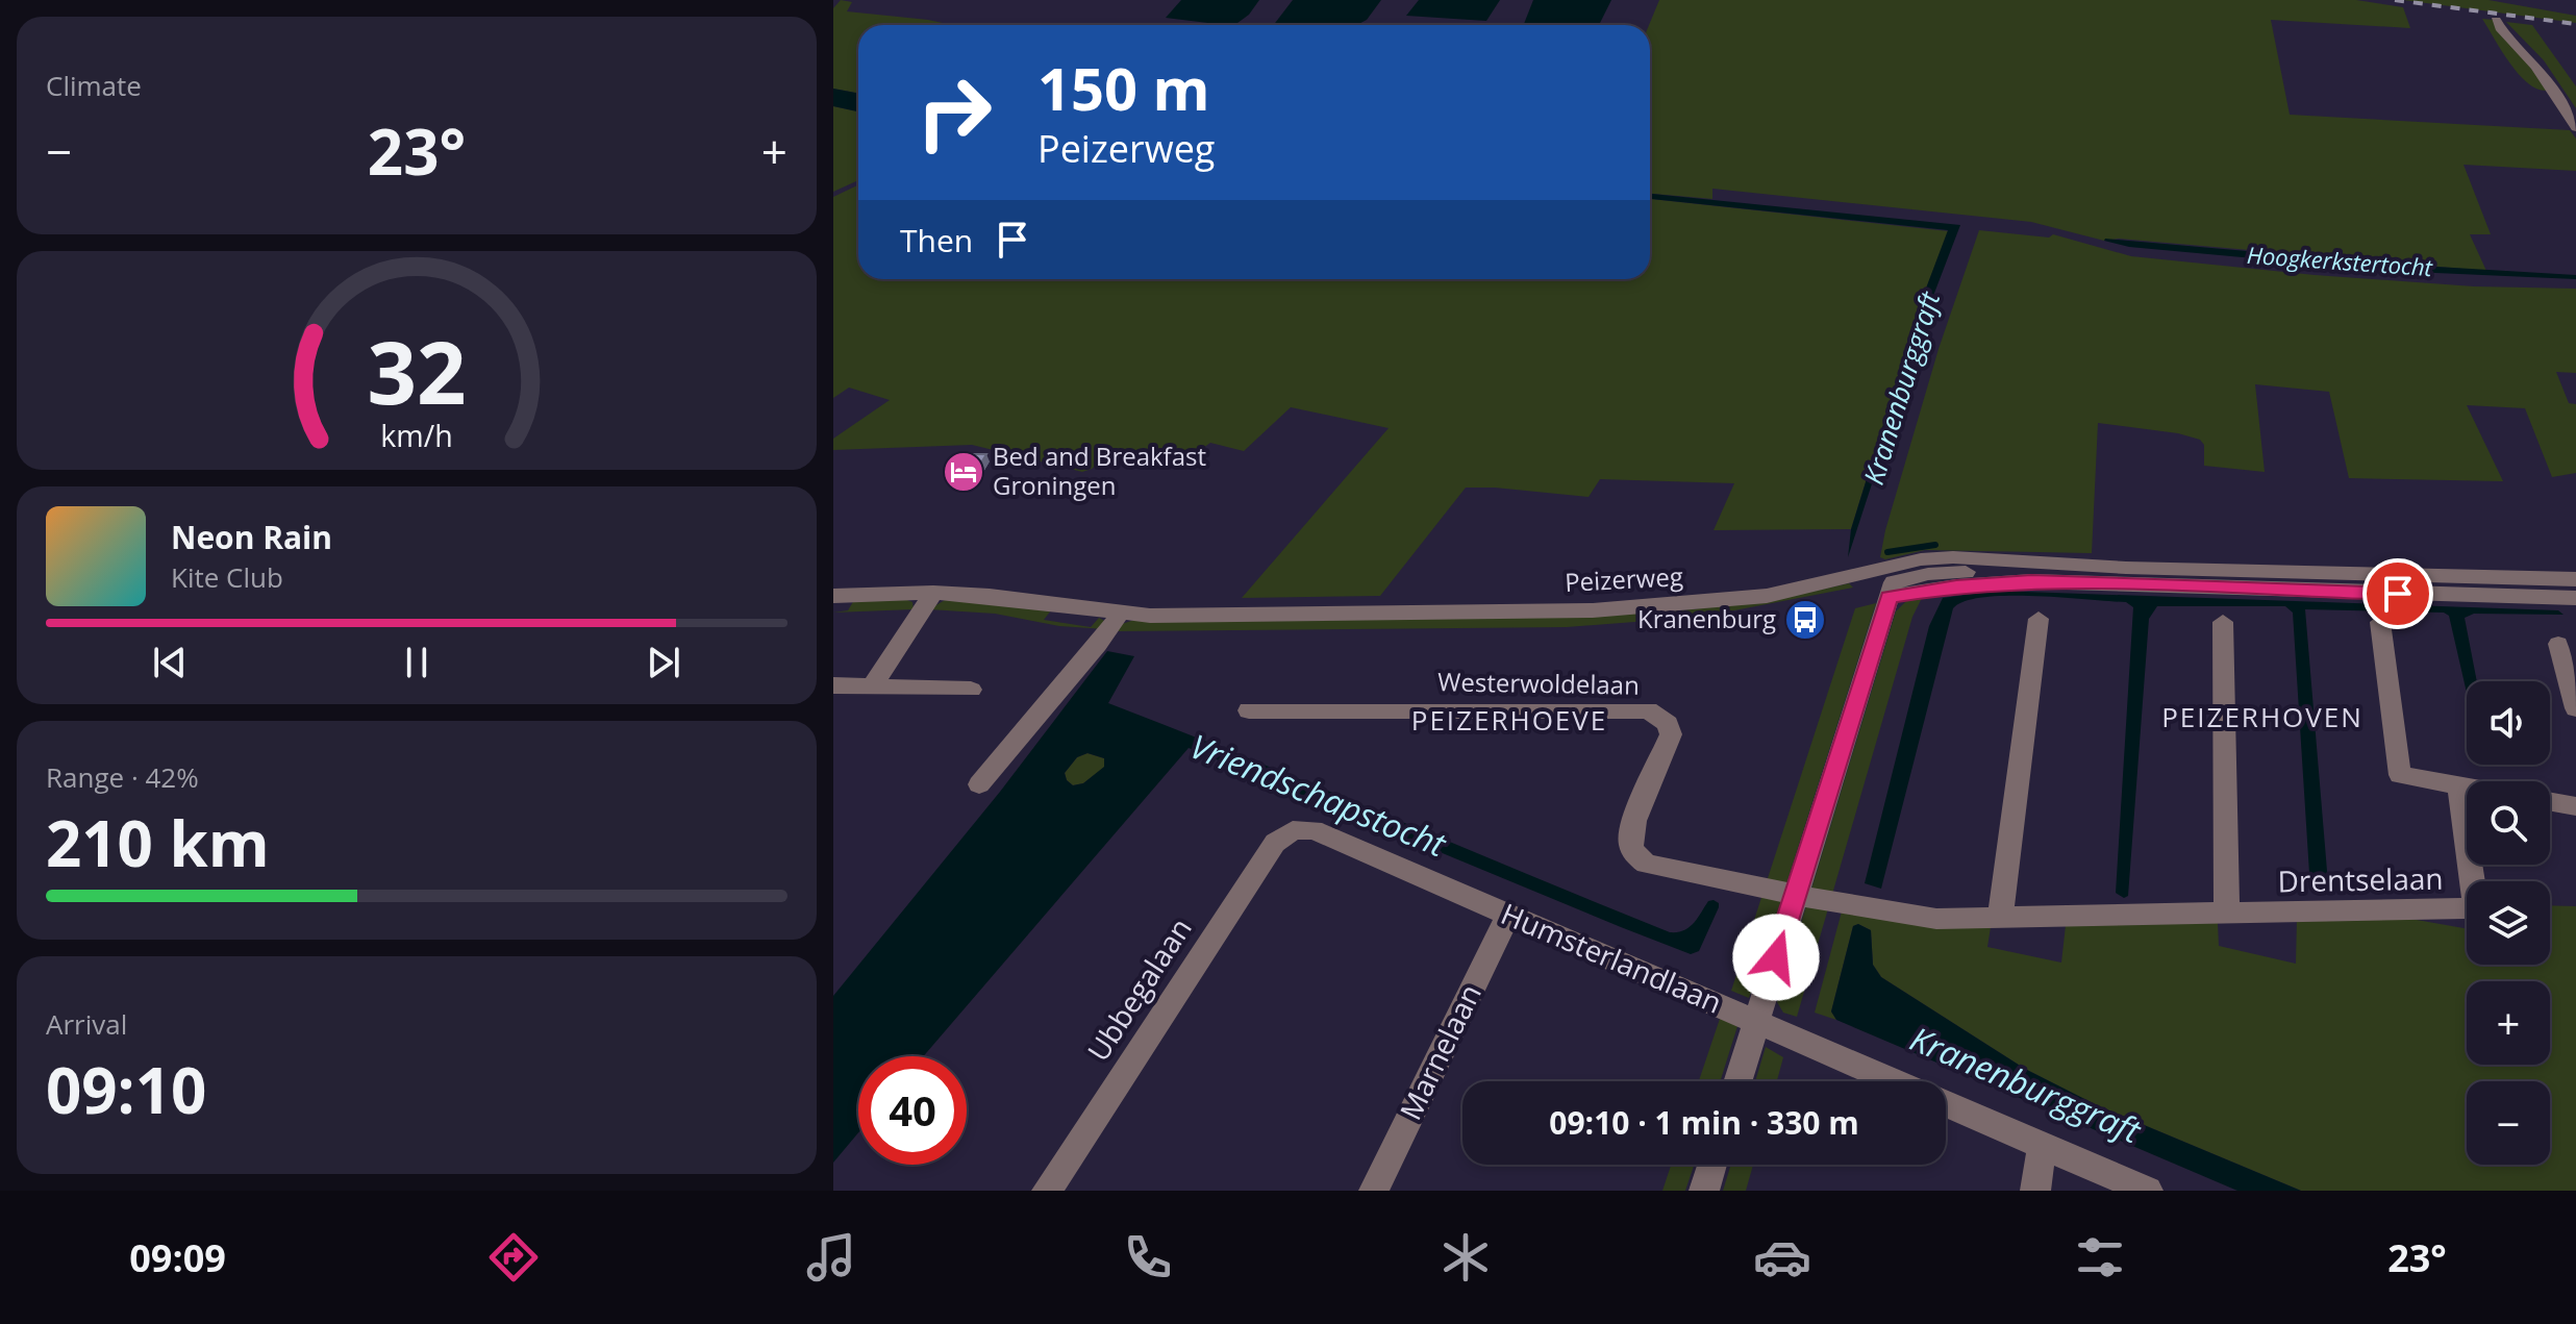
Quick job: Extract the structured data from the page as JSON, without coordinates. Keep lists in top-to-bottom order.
{
  "streets": {
    "street": [
      "Peizerweg",
      "Westerwoldelaan",
      "Drentselaan",
      "Humsterlandlaan",
      "Ubbegalaan",
      "Marnelaan"
    ]
  },
  "crossings": [
    ["Peizerweg", "Westerwoldelaan"],
    ["Peizerweg", "Drentselaan"],
    ["Westerwoldelaan", "Drentselaan"],
    ["Humsterlandlaan", "Ubbegalaan"],
    ["Humsterlandlaan", "Marnelaan"]
  ],
  "districts": ["PEIZERHOVEN", "PEIZERHOEVE"],
  "water": ["Hoogkerkstertocht", "Kranenburggraft", "Vriendschapstocht"],
  "places": {
    "hotel": ["Bed and Breakfast Groningen"],
    "bus stop": ["Kranenburg"]
  },
  "page": {
    "tile": [
      "Climate",
      ["Range · 42%", "210 km"],
      ["Arrival", "09:10"]
    ],
    "turn": ["150 m", "Peizerweg"],
    "heat": ["−", "23°", "+"],
    "then": "Then",
    "song": ["Neon Rain", "Kite Club"],
    "map_buttons": ["+", "−"],
    "limit": "40",
    "trip": "09:10 · 1 min · 330 m",
    "tabs": ["09:09", "23°"],
    "gauge": ["32", "km/h"]
  }
}
